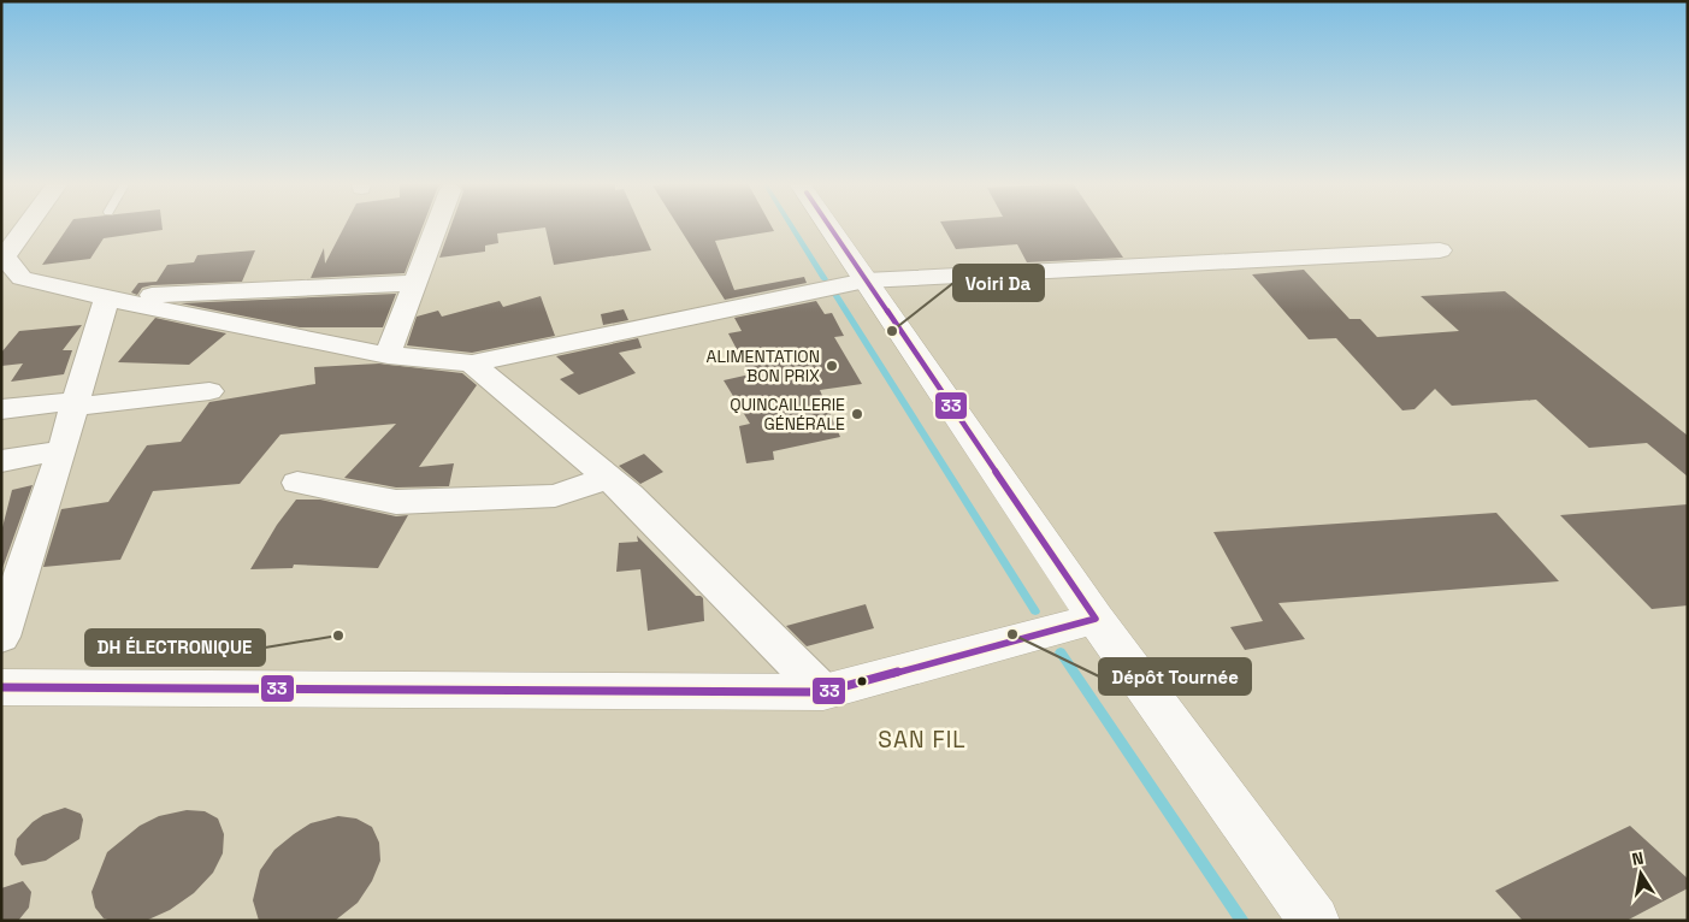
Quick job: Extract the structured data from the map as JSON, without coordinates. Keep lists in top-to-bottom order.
{
  "districts": ["SAN FIL"],
  "places": [
    "Voiri Da",
    "ALIMENTATION BON PRIX",
    "QUINCAILLERIE GÉNÉRALE",
    "Dépôt Tournée",
    "DH ÉLECTRONIQUE"
  ],
  "lines": ["transit line 33"],
  "north": "top"
}
